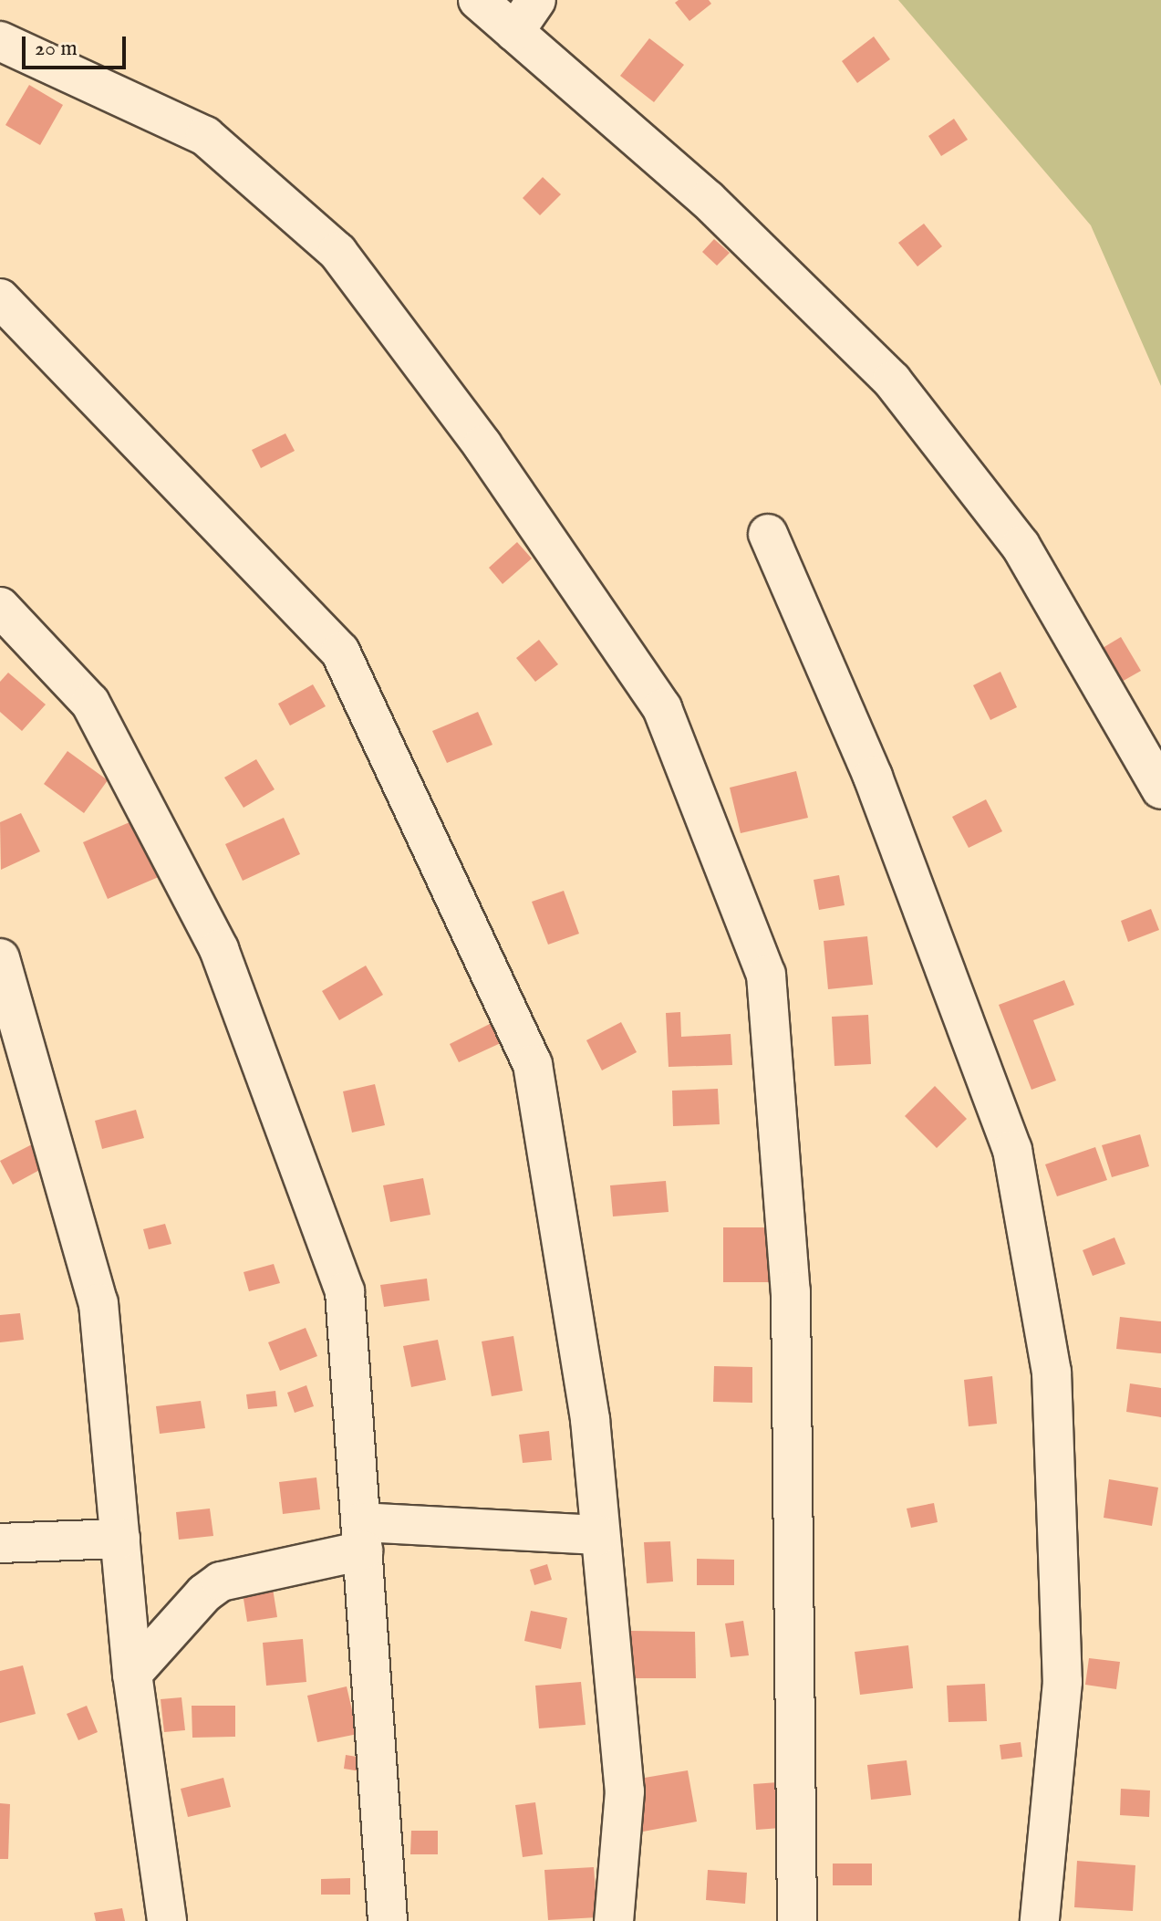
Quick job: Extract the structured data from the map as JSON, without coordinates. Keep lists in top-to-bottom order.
{
  "scale_bar": "20 m"
}
